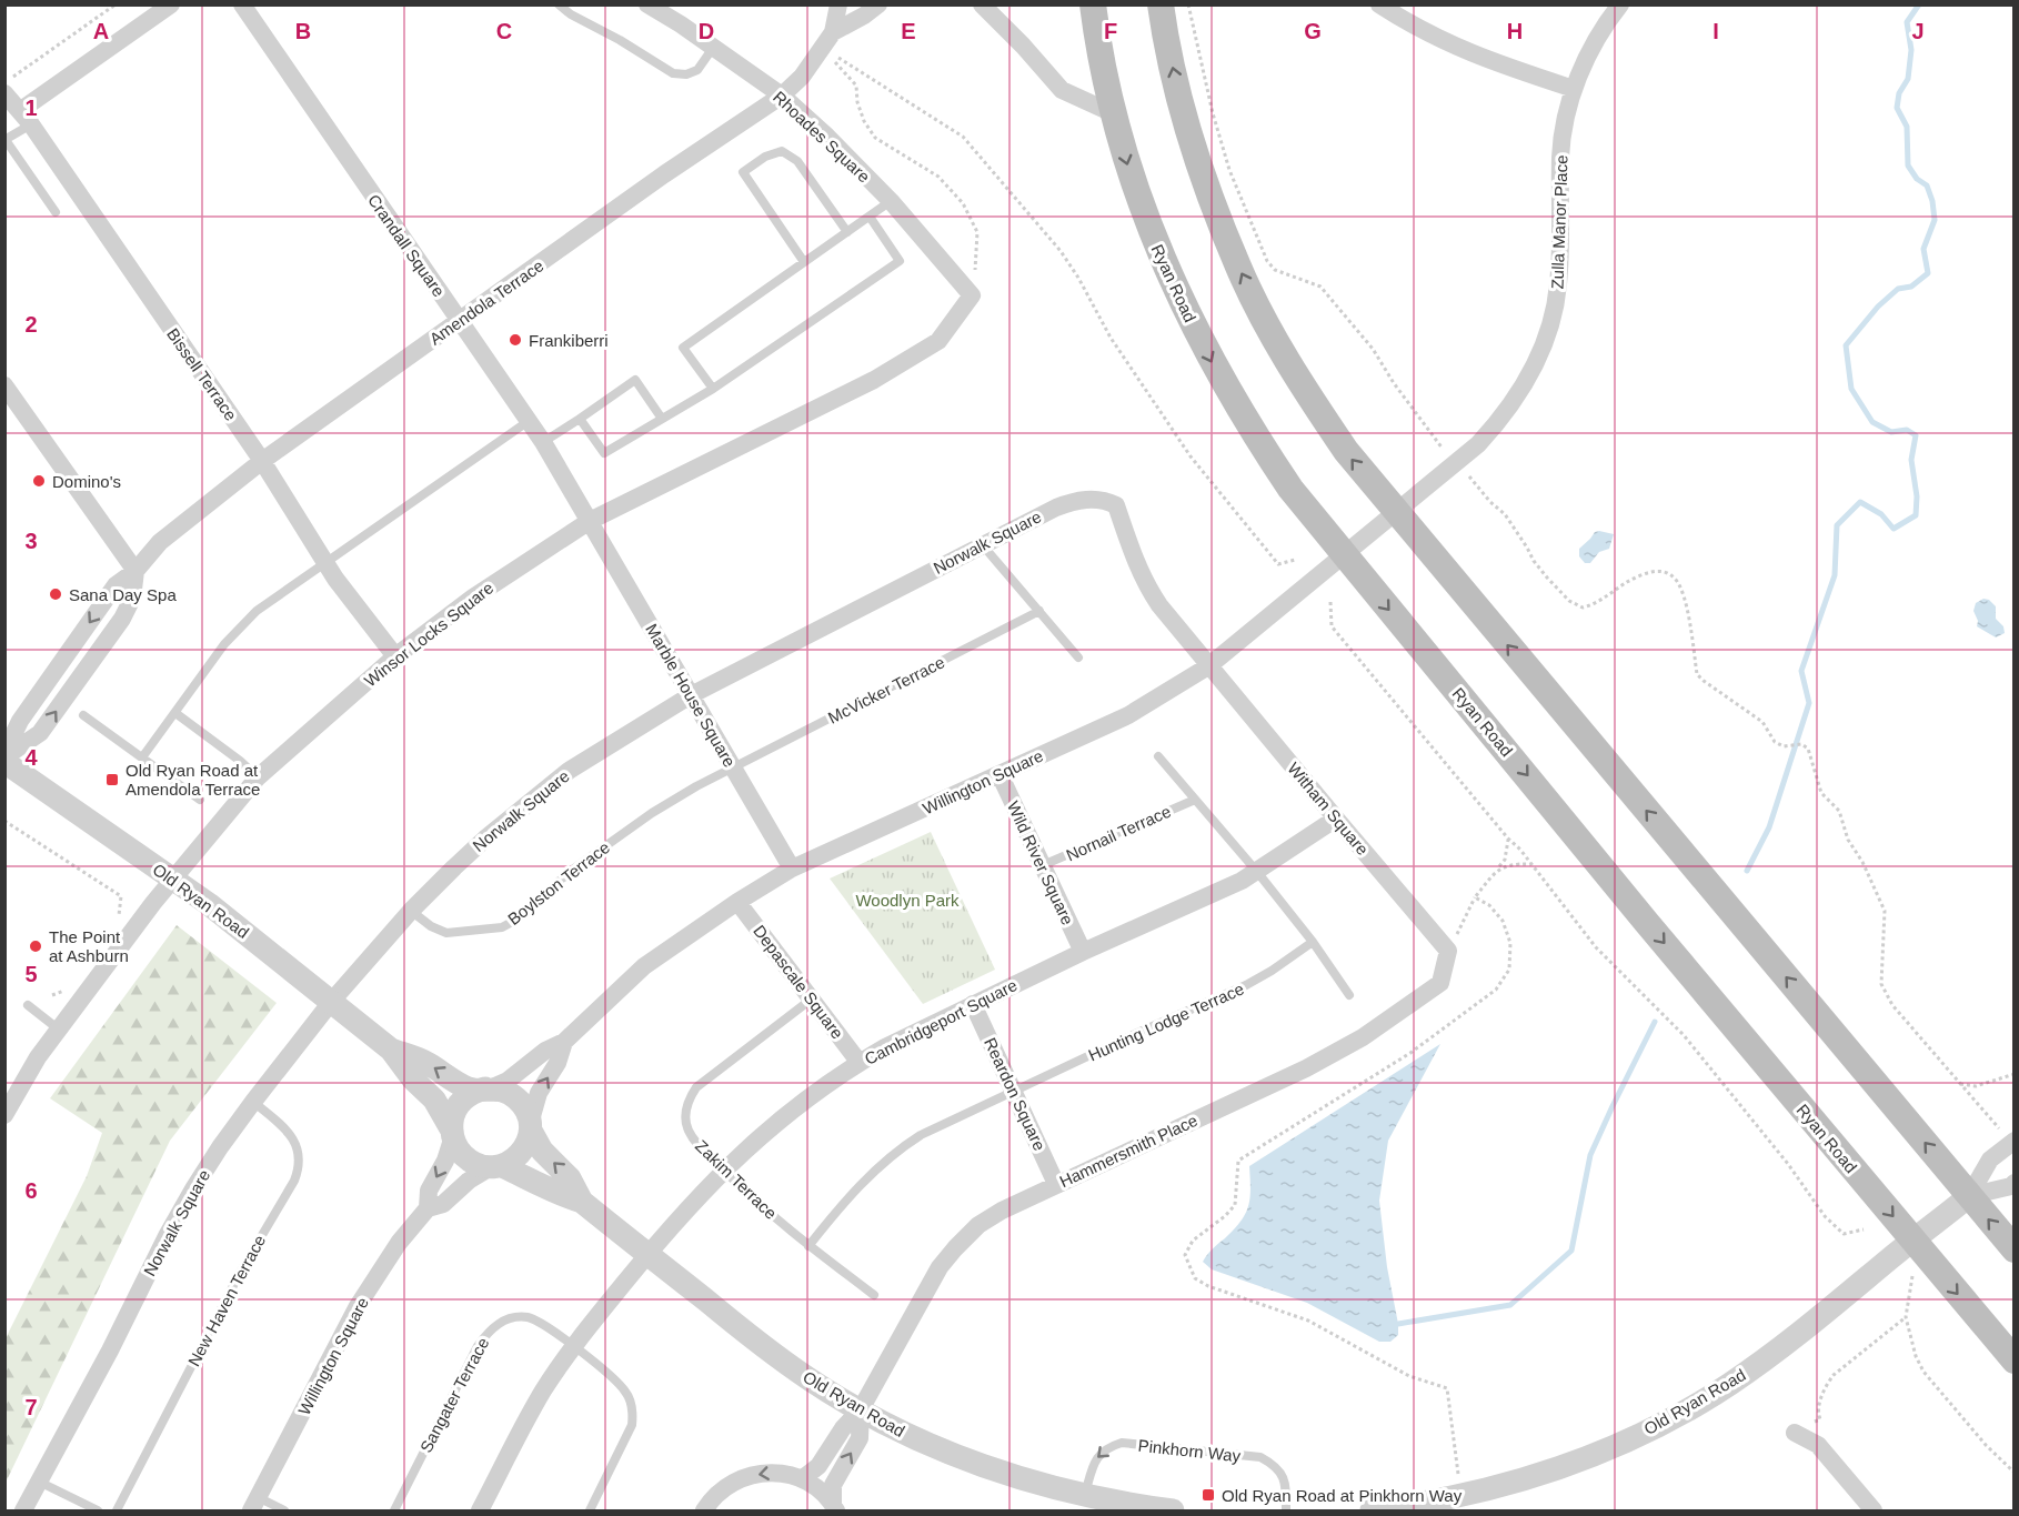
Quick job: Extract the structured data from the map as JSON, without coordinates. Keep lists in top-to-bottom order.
{
  "streets": {
    "main road": ["Ryan Road"],
    "street": [
      "Rhoades Square",
      "Zulla Manor Place",
      "Crandall Square",
      "Amendola Terrace",
      "Bissell Terrace",
      "Norwalk Square",
      "Winsor Locks Square",
      "Marble House Square",
      "Willington Square",
      "Witham Square",
      "Wild River Square",
      "Old Ryan Road",
      "Depascale Square",
      "Cambridgeport Square",
      "Reardon Square",
      "Hammersmith Place"
    ],
    "lane": [
      "McVicker Terrace",
      "Nornail Terrace",
      "Boylston Terrace",
      "Hunting Lodge Terrace",
      "Zakim Terrace",
      "New Haven Terrace",
      "Sangater Terrace",
      "Pinkhorn Way"
    ]
  },
  "crossings": [
    ["Rhoades Square", "Amendola Terrace"],
    ["Rhoades Square", "Winsor Locks Square"],
    ["Zulla Manor Place", "Willington Square"],
    ["Crandall Square", "Amendola Terrace"],
    ["Crandall Square", "Winsor Locks Square"],
    ["Crandall Square", "Marble House Square"],
    ["Ryan Road", "Willington Square"],
    ["Ryan Road", "Old Ryan Road"],
    ["Amendola Terrace", "Bissell Terrace"],
    ["Bissell Terrace", "Winsor Locks Square"],
    ["Norwalk Square", "Marble House Square"],
    ["Norwalk Square", "Willington Square"],
    ["Norwalk Square", "Witham Square"],
    ["Norwalk Square", "Boylston Terrace"],
    ["Norwalk Square", "Old Ryan Road"],
    ["Norwalk Square", "New Haven Terrace"],
    ["Winsor Locks Square", "Marble House Square"],
    ["Winsor Locks Square", "Old Ryan Road"],
    ["McVicker Terrace", "Marble House Square"],
    ["McVicker Terrace", "Boylston Terrace"],
    ["Marble House Square", "Willington Square"],
    ["Marble House Square", "Boylston Terrace"],
    ["Willington Square", "Witham Square"],
    ["Willington Square", "Wild River Square"],
    ["Willington Square", "Old Ryan Road"],
    ["Willington Square", "Depascale Square"],
    ["Witham Square", "Cambridgeport Square"],
    ["Witham Square", "Hammersmith Place"],
    ["Nornail Terrace", "Wild River Square"],
    ["Nornail Terrace", "Cambridgeport Square"],
    ["Wild River Square", "Cambridgeport Square"],
    ["Old Ryan Road", "Cambridgeport Square"],
    ["Old Ryan Road", "Hammersmith Place"],
    ["Old Ryan Road", "Pinkhorn Way"],
    ["Depascale Square", "Cambridgeport Square"],
    ["Depascale Square", "Zakim Terrace"],
    ["Cambridgeport Square", "Reardon Square"],
    ["Cambridgeport Square", "Zakim Terrace"],
    ["Cambridgeport Square", "Sangater Terrace"],
    ["Hunting Lodge Terrace", "Reardon Square"],
    ["Hunting Lodge Terrace", "Zakim Terrace"],
    ["Reardon Square", "Hammersmith Place"]
  ],
  "parks": ["Woodlyn Park"],
  "places": {
    "other": [
      "Frankiberri",
      "Domino's",
      "Sana Day Spa",
      "The Point at Ashburn"
    ],
    "transit": ["Old Ryan Road at Amendola Terrace", "Old Ryan Road at Pinkhorn Way"]
  },
  "grid": {
    "columns": [
      "A",
      "B",
      "C",
      "D",
      "E",
      "F",
      "G",
      "H",
      "I",
      "J"
    ],
    "rows": [
      "1",
      "2",
      "3",
      "4",
      "5",
      "6",
      "7"
    ]
  }
}
